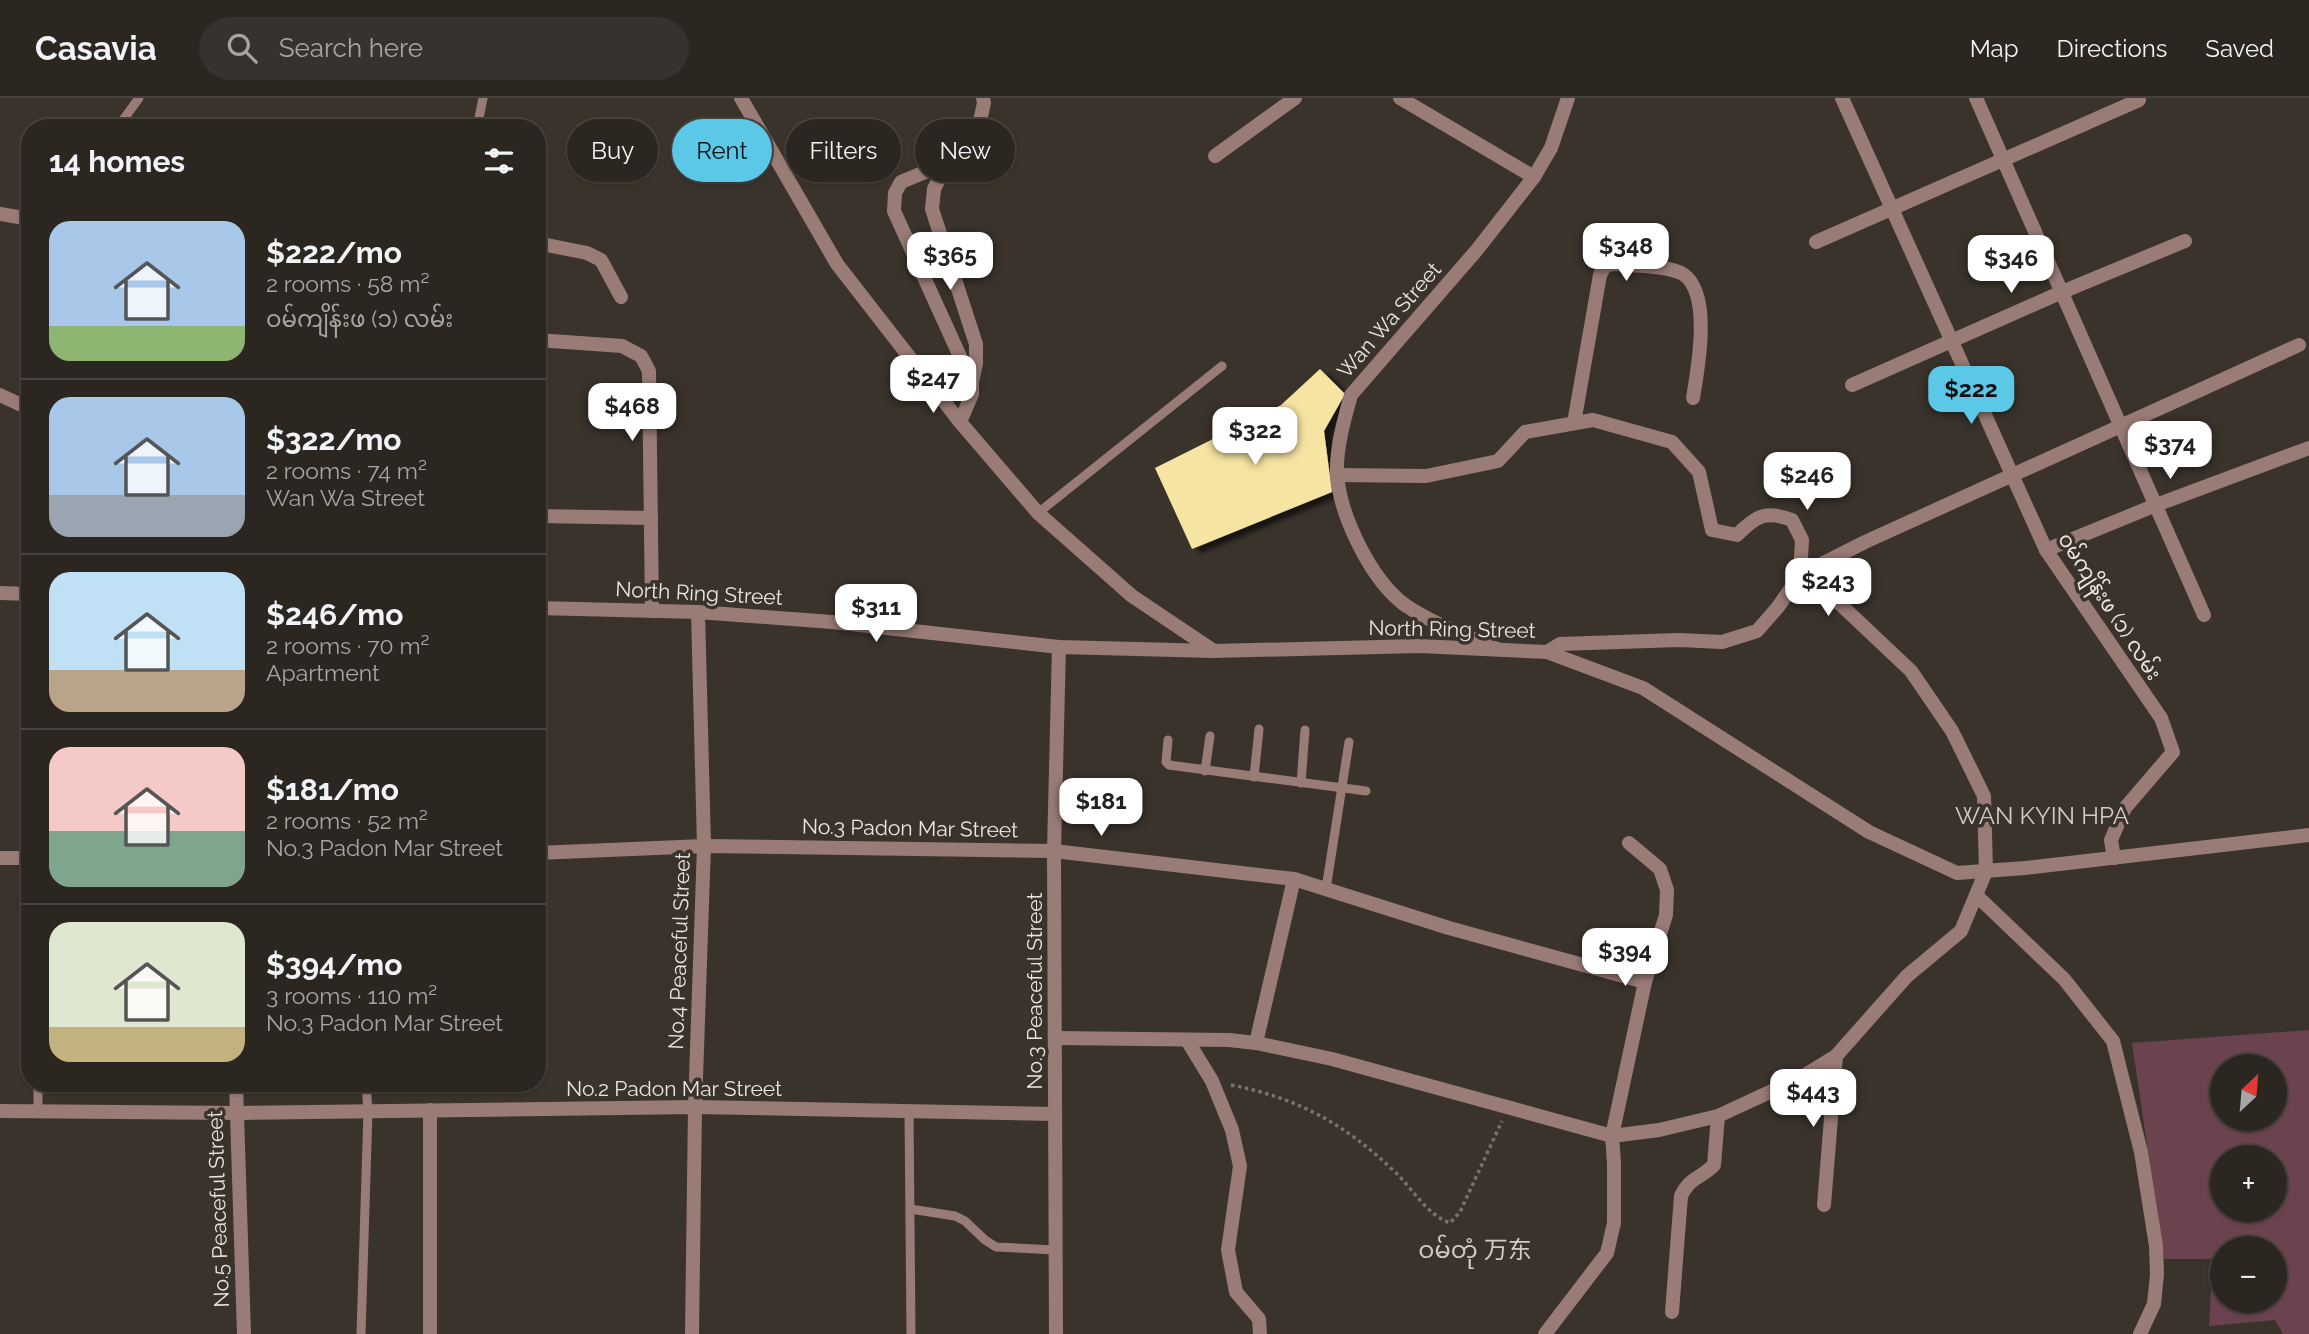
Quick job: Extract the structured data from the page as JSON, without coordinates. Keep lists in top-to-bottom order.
{
  "streets": {
    "street": [
      "Wan Wa Street",
      "North Ring Street",
      "ဝမ်ကျိန်းဖ (၁) လမ်း",
      "No.3 Padon Mar Street",
      "No.4 Peaceful Street",
      "No.3 Peaceful Street",
      "No.2 Padon Mar Street",
      "No.5 Peaceful Street"
    ]
  },
  "crossings": [
    ["Wan Wa Street", "North Ring Street"],
    ["North Ring Street", "ဝမ်ကျိန်းဖ (၁) လမ်း"],
    ["North Ring Street", "No.4 Peaceful Street"],
    ["North Ring Street", "No.3 Peaceful Street"],
    ["No.3 Padon Mar Street", "No.4 Peaceful Street"],
    ["No.3 Padon Mar Street", "No.3 Peaceful Street"],
    ["No.4 Peaceful Street", "No.2 Padon Mar Street"],
    ["No.3 Peaceful Street", "No.2 Padon Mar Street"],
    ["No.2 Padon Mar Street", "No.5 Peaceful Street"]
  ],
  "districts": ["WAN KYIN HPA", "ဝမ်တုံ 万东"],
  "north": "top right",
  "page": {
    "header": "Casavia",
    "search": "Search here",
    "nav": ["Map", "Directions", "Saved"],
    "chip": [
      "Buy",
      "Rent",
      "Filters",
      "New"
    ],
    "heading": "14 homes",
    "list": [
      {
        "name": "$222/mo",
        "note": "2 rooms · 58 m² · ဝမ်ကျိန်းဖ (၁) လမ်း"
      },
      {
        "name": "$322/mo",
        "note": "2 rooms · 74 m² · Wan Wa Street"
      },
      {
        "name": "$246/mo",
        "note": "2 rooms · 70 m² · Apartment"
      },
      {
        "name": "$181/mo",
        "note": "2 rooms · 52 m² · No.3 Padon Mar Street"
      },
      {
        "name": "$394/mo",
        "note": "3 rooms · 110 m² · No.3 Padon Mar Street"
      }
    ],
    "price": [
      "$348",
      "$365",
      "$346",
      "$247",
      "$222",
      "$468",
      "$322",
      "$374",
      "$246",
      "$243",
      "$311",
      "$181",
      "$394",
      "$443"
    ],
    "map_buttons": ["+", "−"]
  }
}
